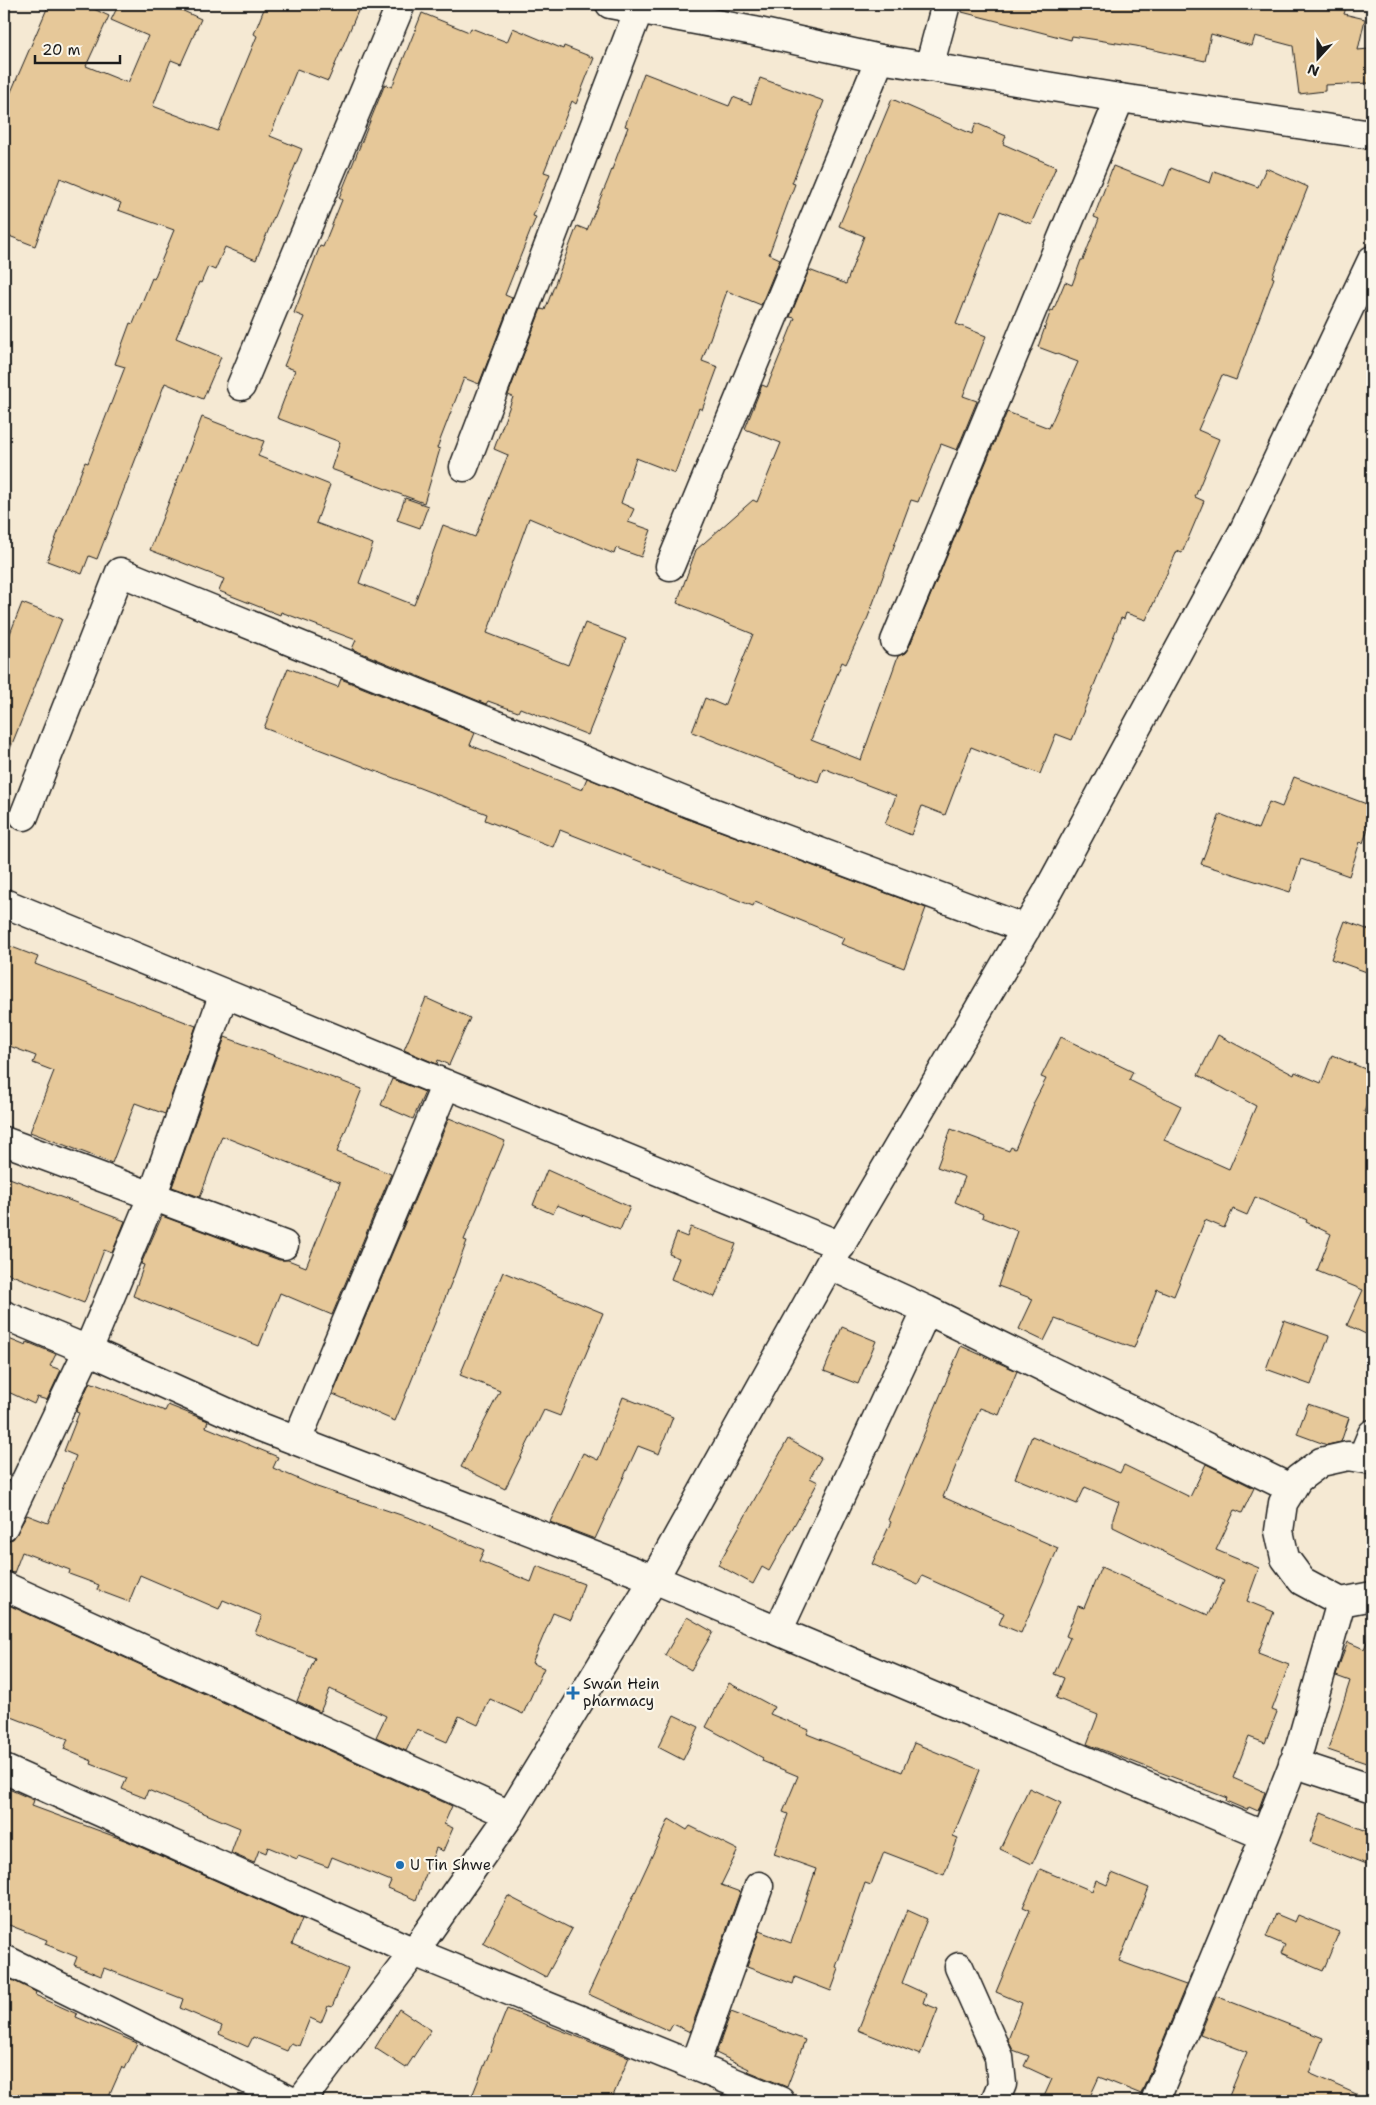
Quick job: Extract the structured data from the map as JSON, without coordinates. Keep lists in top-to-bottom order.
{
  "places": {
    "health": ["Swan Hein pharmacy"],
    "other": ["U Tin Shwe"]
  },
  "scale_bar": "20 m",
  "north": "bottom"
}
